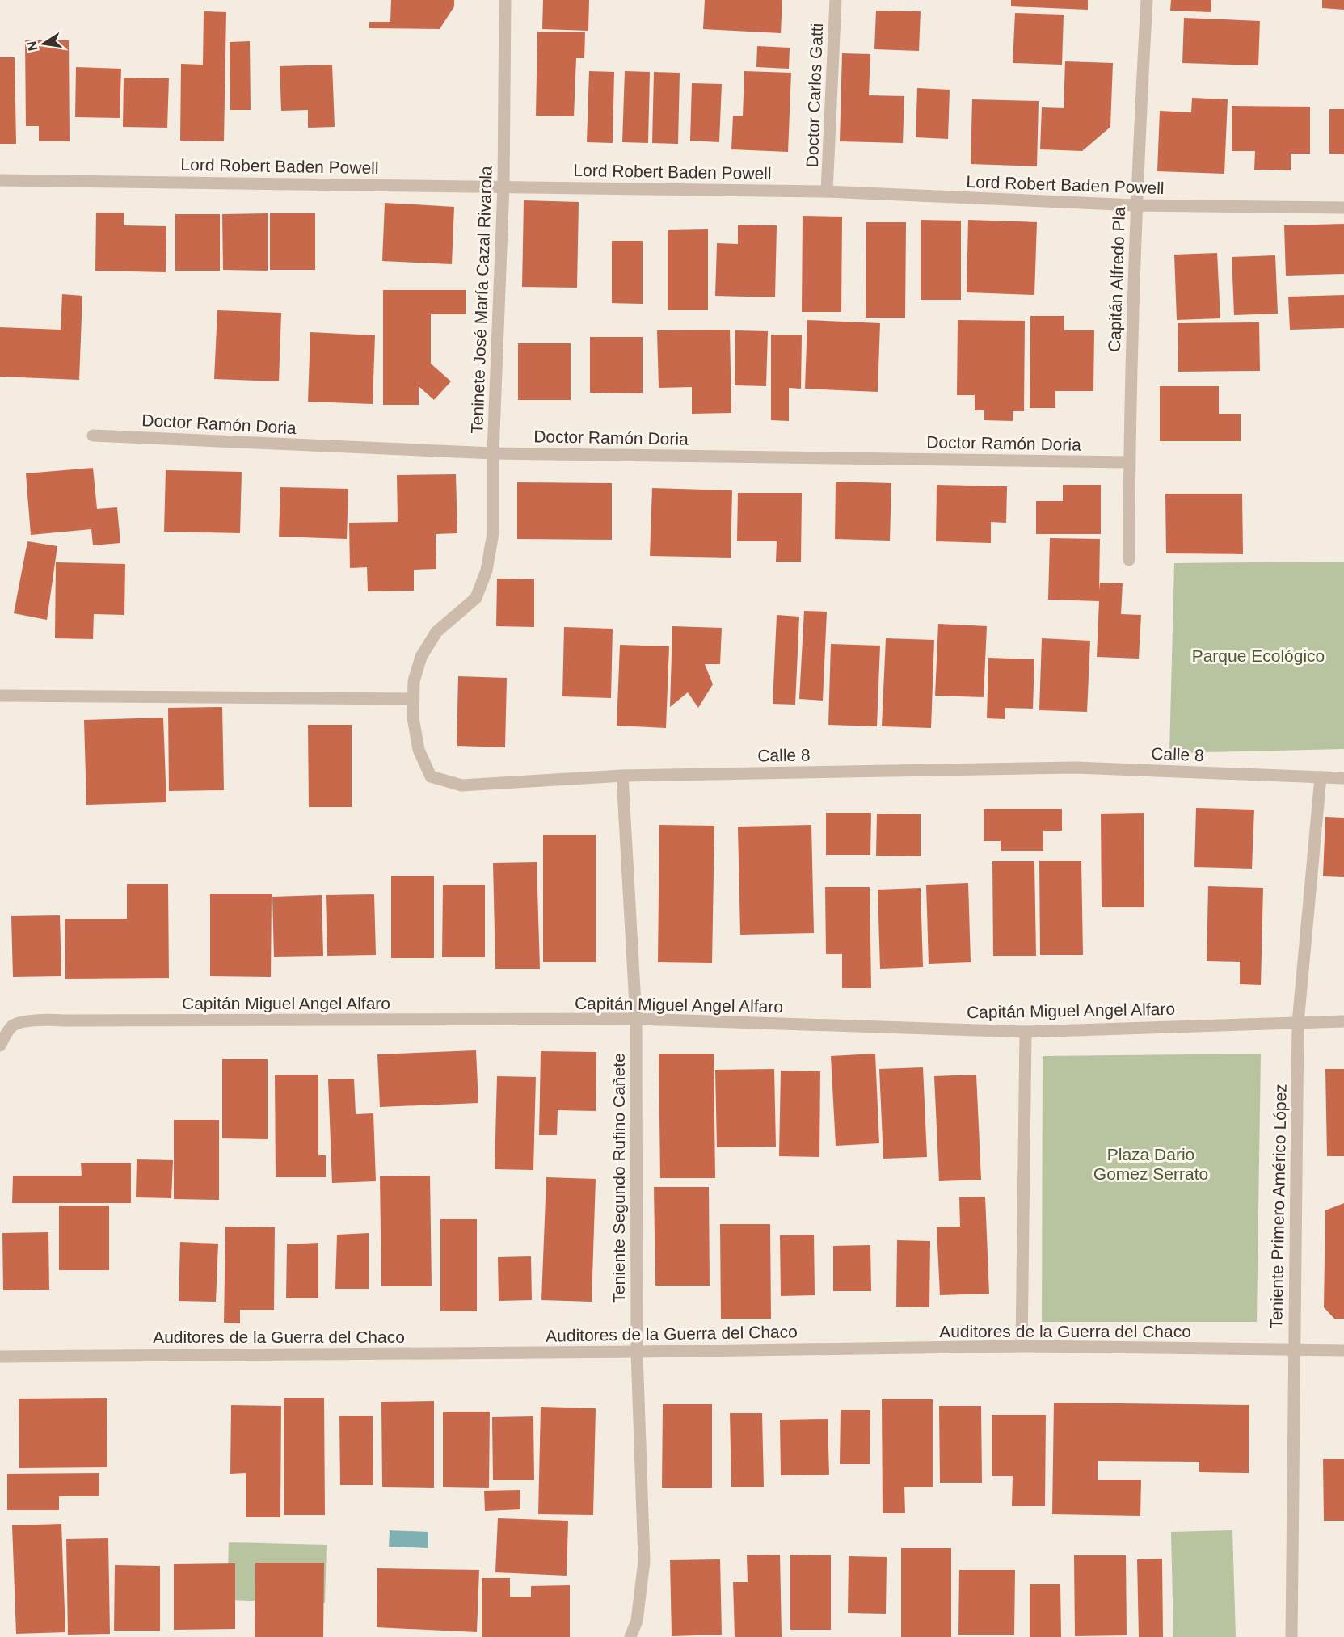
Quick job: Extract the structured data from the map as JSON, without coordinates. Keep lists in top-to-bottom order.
{
  "streets": {
    "street": [
      "Doctor Carlos Gatti",
      "Lord Robert Baden Powell",
      "Capitán Alfredo Pla",
      "Teninete José María Cazal Rivarola",
      "Doctor Ramón Doria",
      "Calle 8",
      "Capitán Miguel Angel Alfaro",
      "Teniente Segundo Rufino Cañete",
      "Teniente Primero Américo López",
      "Auditores de la Guerra del Chaco"
    ]
  },
  "crossings": [
    ["Doctor Carlos Gatti", "Lord Robert Baden Powell"],
    ["Lord Robert Baden Powell", "Capitán Alfredo Pla"],
    ["Lord Robert Baden Powell", "Teninete José María Cazal Rivarola"],
    ["Capitán Alfredo Pla", "Doctor Ramón Doria"],
    ["Teninete José María Cazal Rivarola", "Doctor Ramón Doria"],
    ["Teninete José María Cazal Rivarola", "Calle 8"],
    ["Calle 8", "Teniente Segundo Rufino Cañete"],
    ["Calle 8", "Teniente Primero Américo López"],
    ["Capitán Miguel Angel Alfaro", "Teniente Segundo Rufino Cañete"],
    ["Capitán Miguel Angel Alfaro", "Teniente Primero Américo López"],
    ["Teniente Segundo Rufino Cañete", "Auditores de la Guerra del Chaco"],
    ["Teniente Primero Américo López", "Auditores de la Guerra del Chaco"]
  ],
  "parks": ["Parque Ecológico", "Plaza Dario Gomez Serrato"],
  "north": "left"
}
